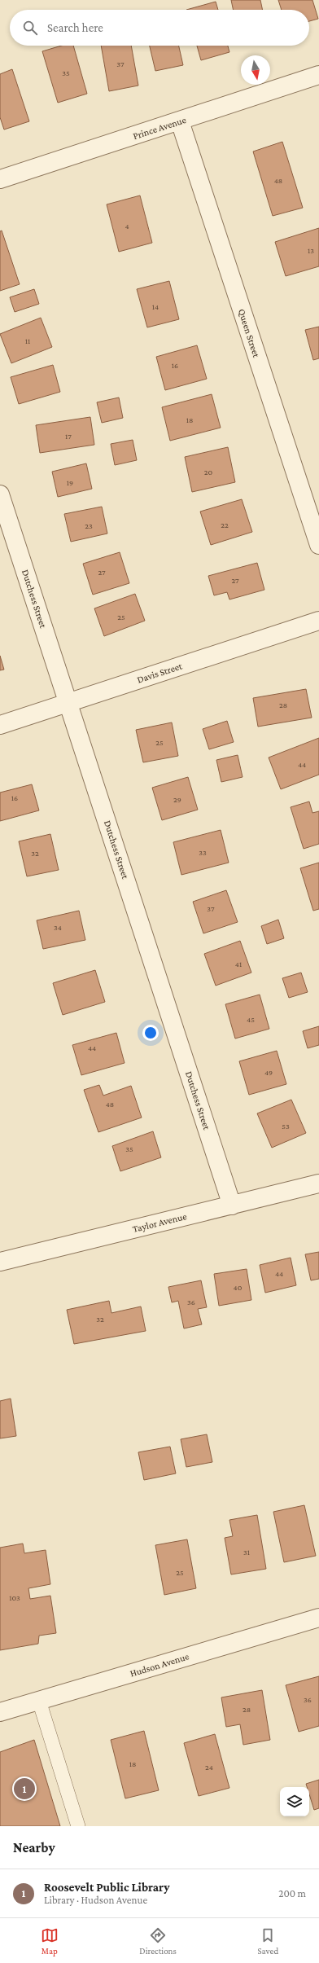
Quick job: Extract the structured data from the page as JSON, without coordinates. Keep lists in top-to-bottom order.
{
  "streets": {
    "street": [
      "Prince Avenue",
      "Queen Street",
      "Dutchess Street",
      "Davis Street",
      "Taylor Avenue",
      "Hudson Avenue"
    ]
  },
  "crossings": [
    ["Prince Avenue", "Queen Street"],
    ["Dutchess Street", "Davis Street"],
    ["Dutchess Street", "Taylor Avenue"]
  ],
  "house_numbers": [
    "37",
    "35",
    "48",
    "4",
    "13",
    "14",
    "11",
    "16",
    "18",
    "17",
    "20",
    "19",
    "22",
    "23",
    "27",
    "27",
    "25",
    "28",
    "25",
    "44",
    "16",
    "29",
    "33",
    "32",
    "37",
    "34",
    "41",
    "45",
    "44",
    "49",
    "48",
    "53",
    "35",
    "44",
    "40",
    "36",
    "32",
    "31",
    "25",
    "103",
    "36",
    "28",
    "18",
    "24"
  ],
  "north": "bottom",
  "page": {
    "search": "Search here",
    "pins": "1",
    "heading": "Nearby",
    "list": [
      {
        "mark": "1",
        "name": "Roosevelt Public Library",
        "note": "Library · Hudson Avenue",
        "value": "200 m"
      }
    ],
    "nav": ["Map", "Directions", "Saved"]
  }
}
